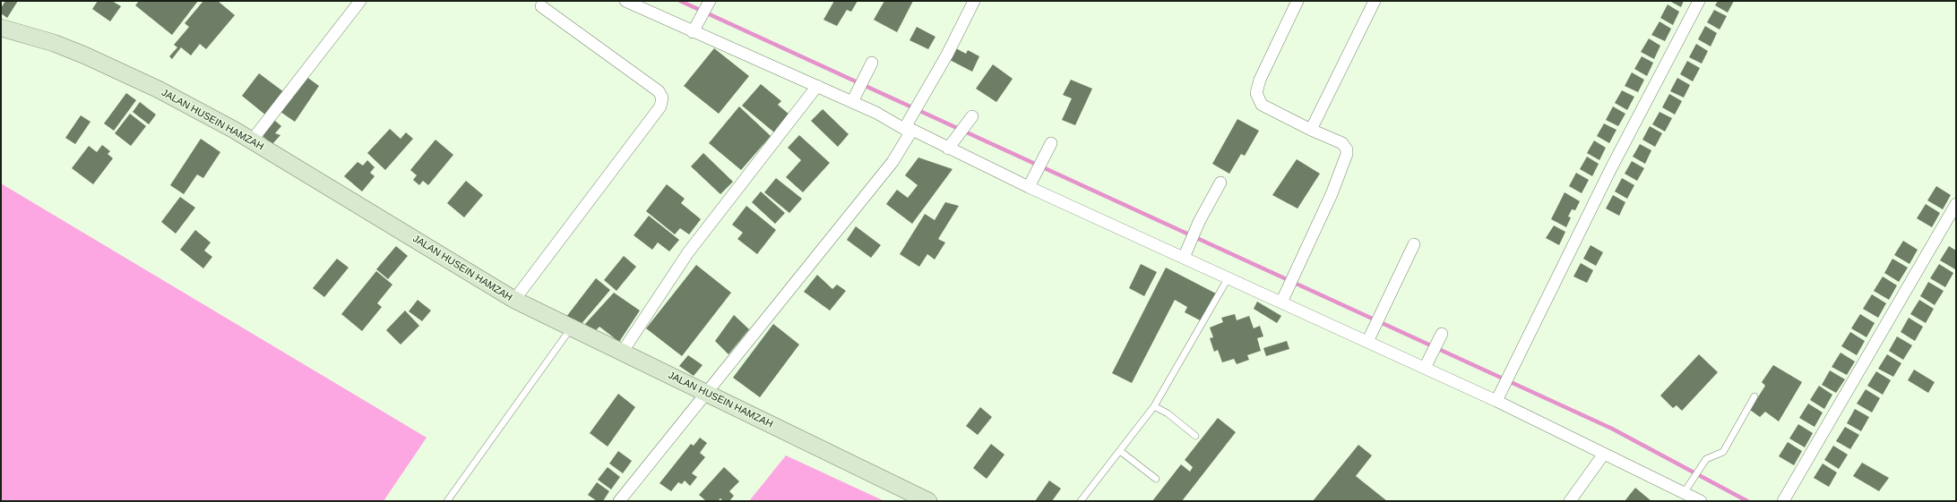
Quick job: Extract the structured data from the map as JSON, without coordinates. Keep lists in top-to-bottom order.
{
  "streets": {
    "street": ["JALAN HUSEIN HAMZAH"]
  }
}
